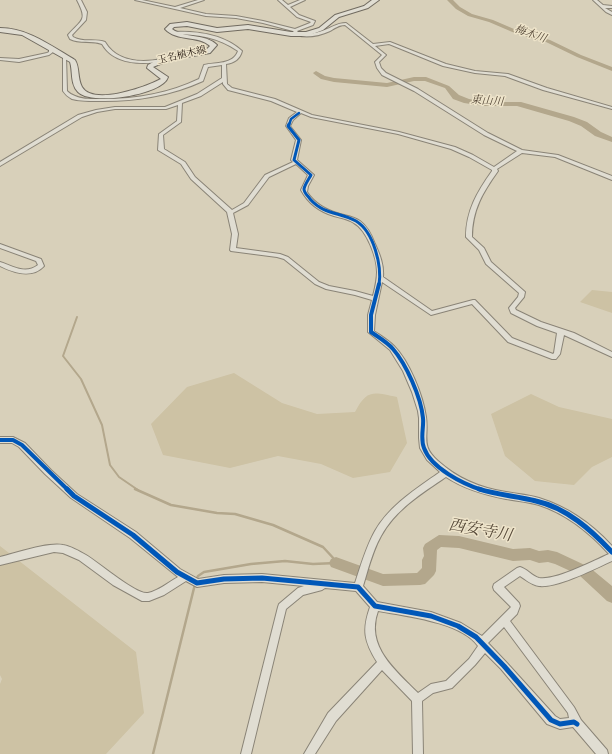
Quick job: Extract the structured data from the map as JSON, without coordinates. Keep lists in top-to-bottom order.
{
  "streets": {
    "main road": ["玉名植木線"]
  },
  "water": ["梅木川", "東山川", "西安寺川"]
}
